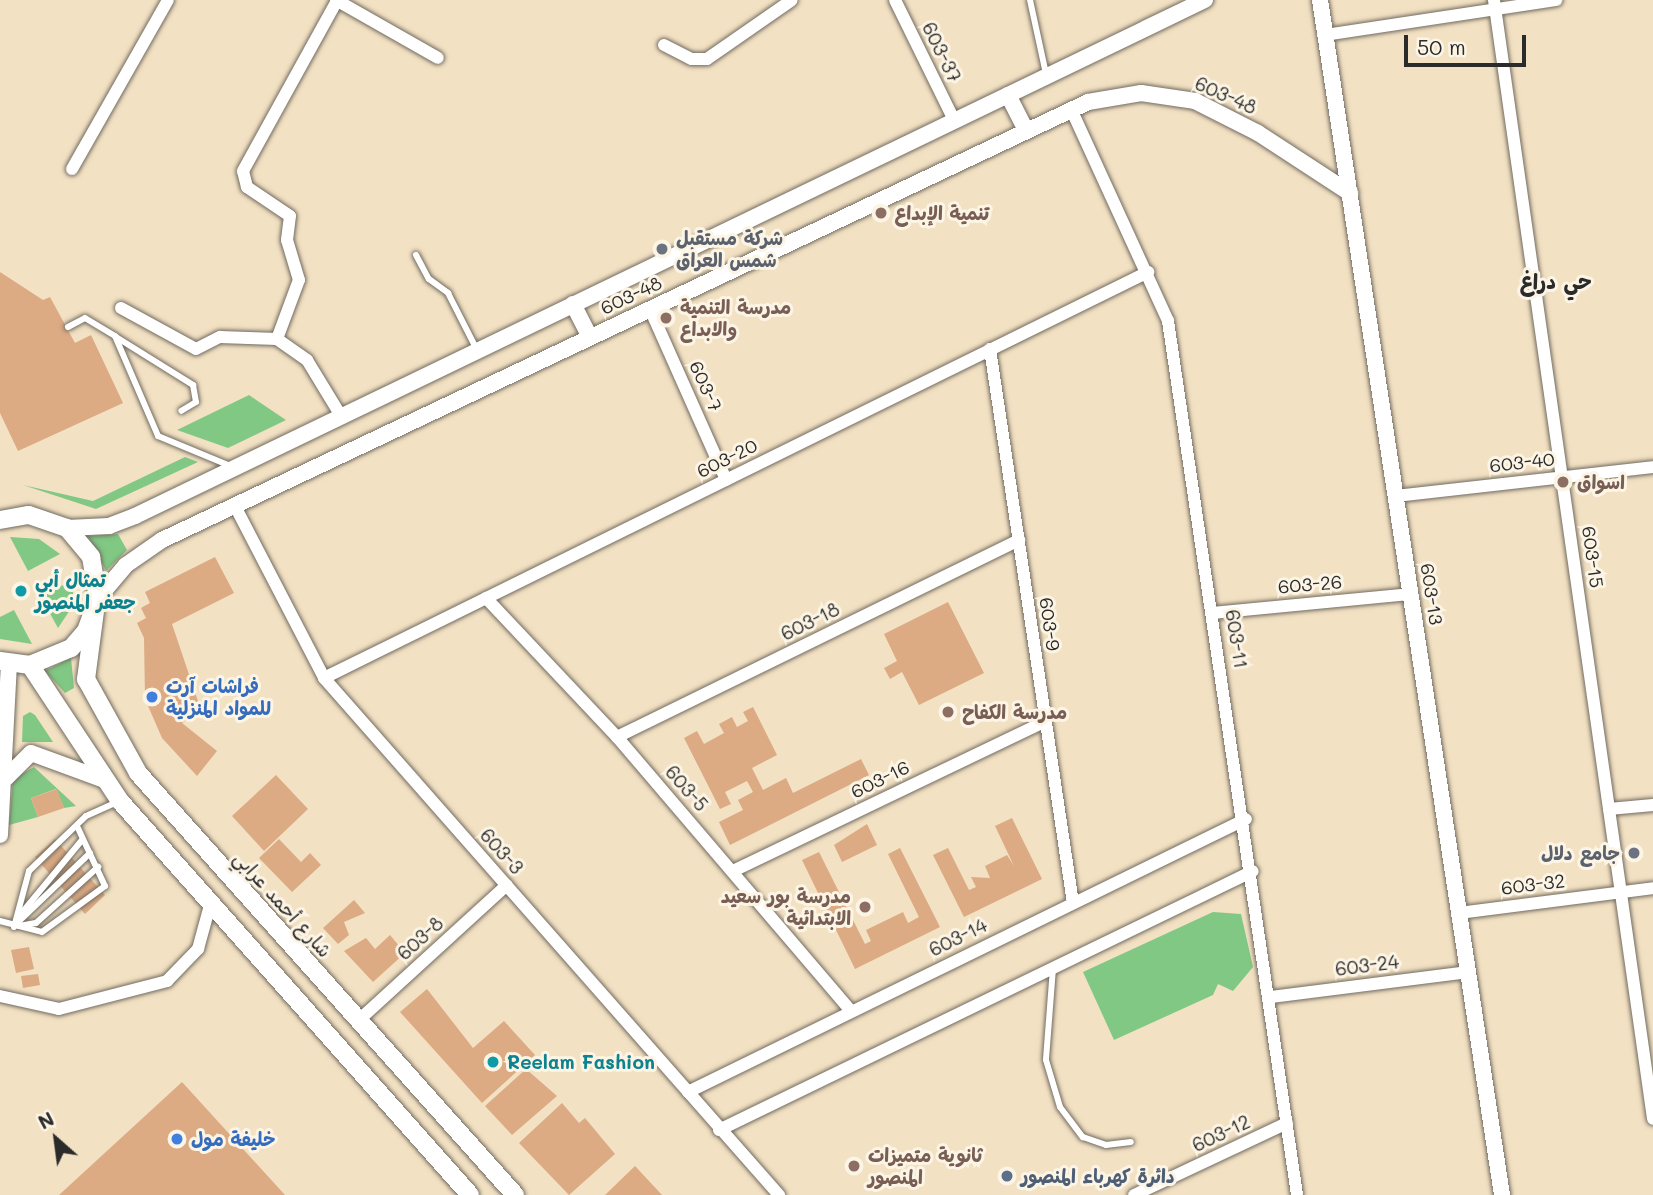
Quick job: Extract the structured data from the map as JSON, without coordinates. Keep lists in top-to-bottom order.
{
  "streets": {
    "main road": ["شارع أحمد عرابي"],
    "street": [
      "603-37",
      "603-48",
      "603-7",
      "603-20",
      "603-40",
      "603-15",
      "603-26",
      "603-13",
      "603-18",
      "603-9",
      "603-11",
      "603-16",
      "603-5",
      "603-3",
      "603-32",
      "603-14",
      "603-8",
      "603-24",
      "603-12"
    ]
  },
  "crossings": [
    ["603-37", "603-48"],
    ["603-48", "603-7"],
    ["603-48", "603-13"],
    ["603-48", "603-11"],
    ["603-48", "603-3"],
    ["603-48", "شارع أحمد عرابي"],
    ["603-7", "603-20"],
    ["603-20", "603-9"],
    ["603-20", "603-11"],
    ["603-20", "603-5"],
    ["603-20", "603-3"],
    ["603-40", "603-15"],
    ["603-40", "603-13"],
    ["603-15", "603-32"],
    ["603-26", "603-13"],
    ["603-26", "603-11"],
    ["603-13", "603-32"],
    ["603-13", "603-24"],
    ["603-18", "603-9"],
    ["603-18", "603-5"],
    ["603-9", "603-16"],
    ["603-9", "603-14"],
    ["603-11", "603-14"],
    ["603-11", "603-24"],
    ["603-11", "603-12"],
    ["603-16", "603-5"],
    ["603-5", "603-14"],
    ["603-3", "603-14"],
    ["603-3", "603-8"],
    ["شارع أحمد عرابي", "603-8"]
  ],
  "districts": ["حي دراغ"],
  "places": [
    "تنمية الإبداع",
    "شركة مستقبل شمس العراق",
    "مدرسة التنمية والابداع",
    "اسواق",
    "تمثال أبي جعفر المنصور",
    "فراشات آرت للمواد المنزلية",
    "مدرسة الكفاح",
    "جامع دلال",
    "مدرسة بور سعيد الابتدائية",
    "Reelam Fashion",
    "خليفة مول",
    "ثانوية متميزات المنصور",
    "دائرة كهرباء المنصور"
  ],
  "scale_bar": "50 m",
  "north": "top left"
}
